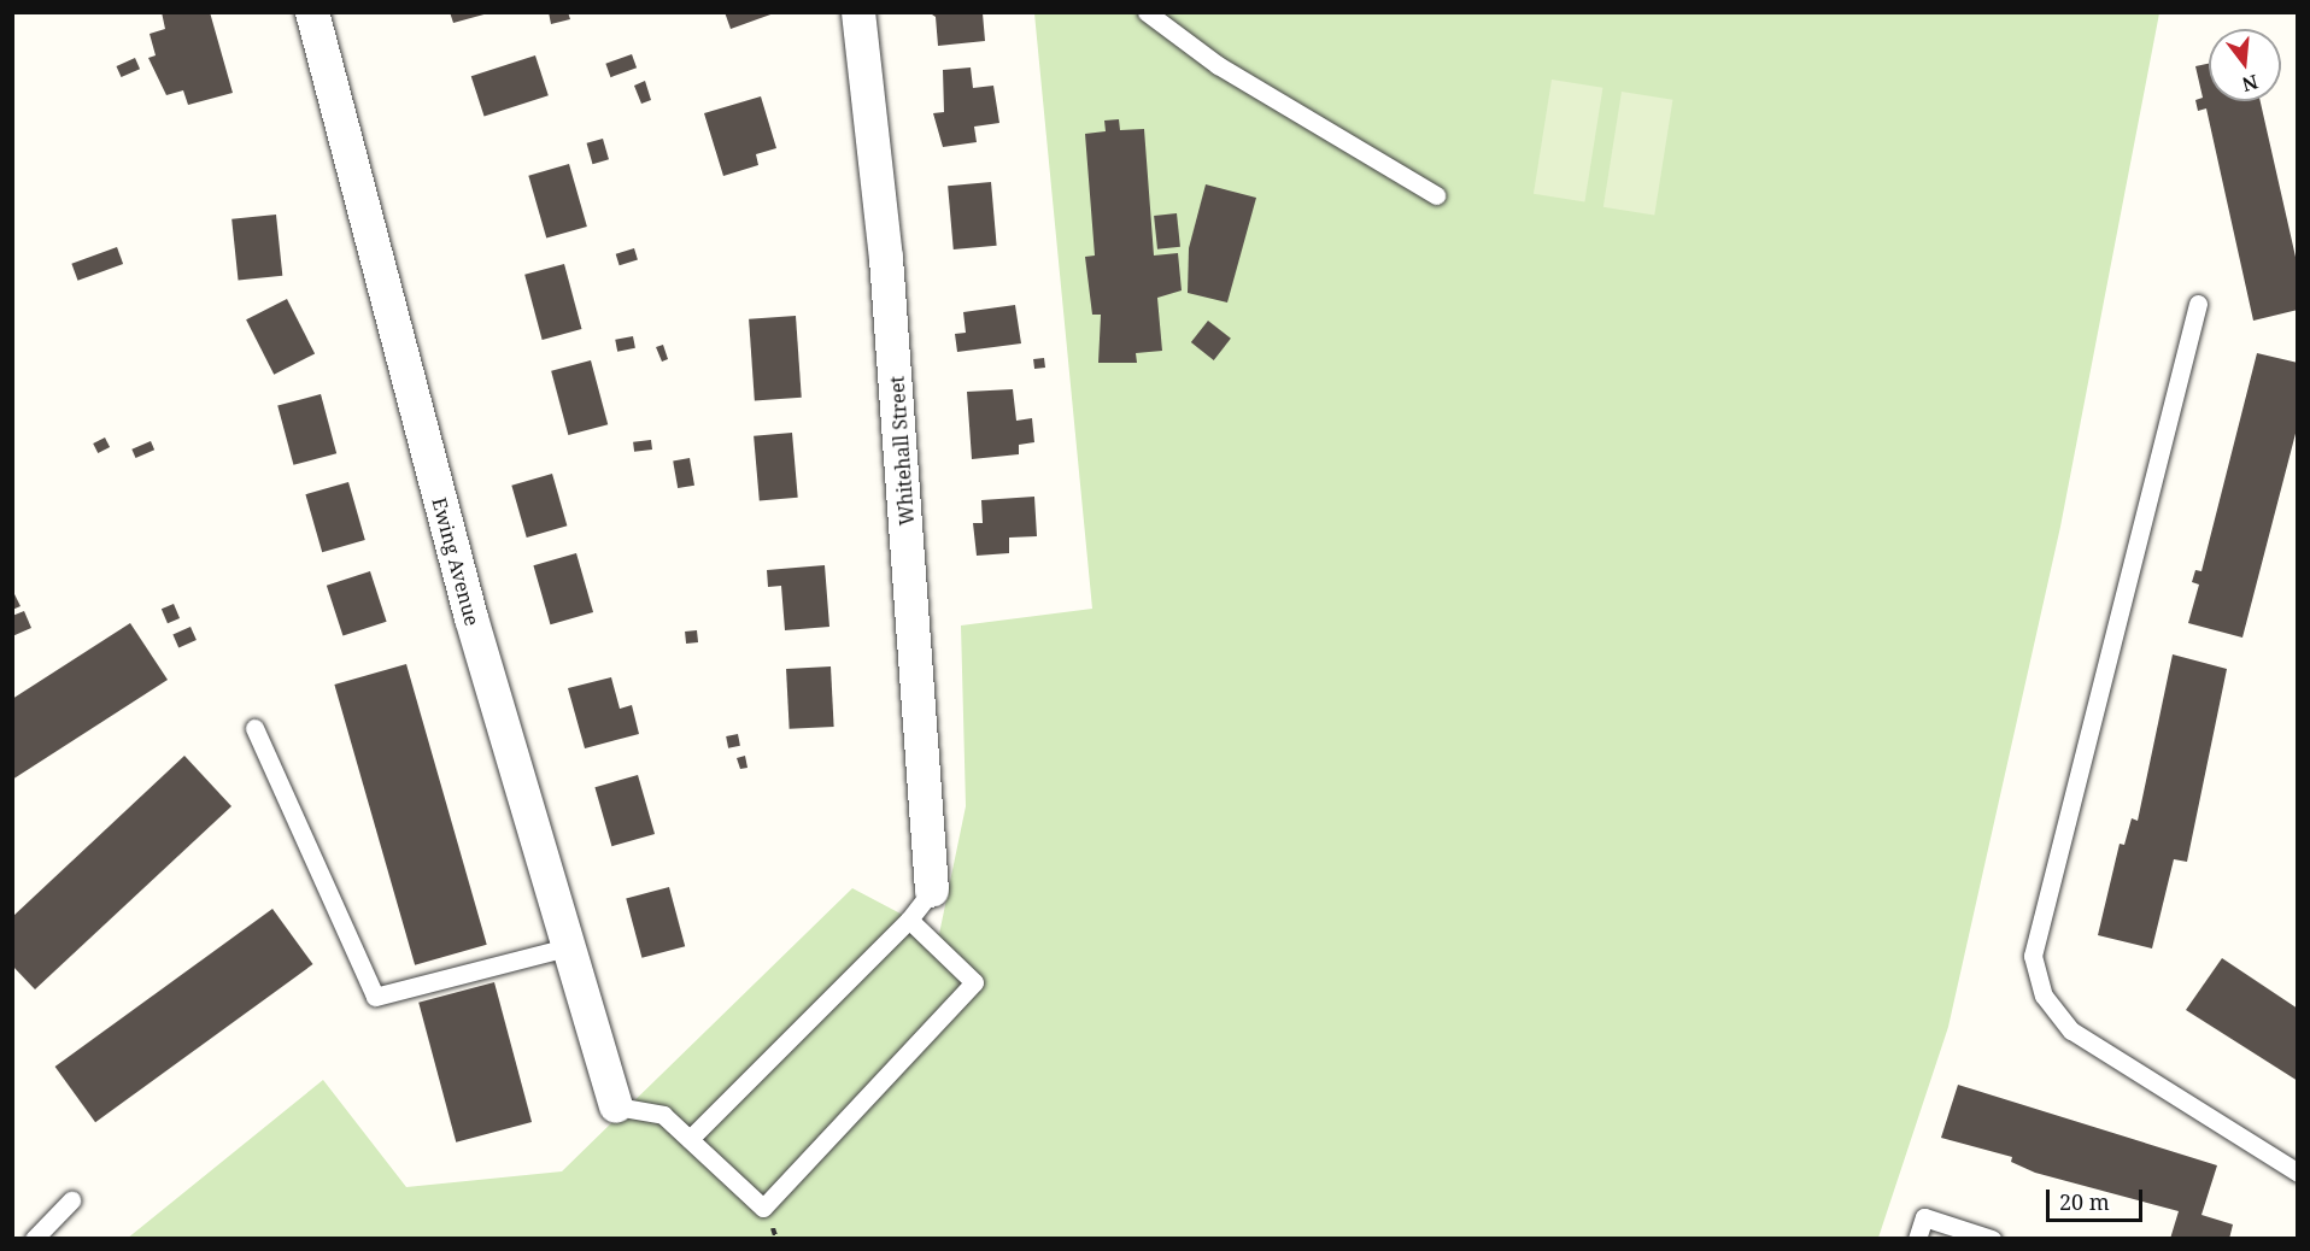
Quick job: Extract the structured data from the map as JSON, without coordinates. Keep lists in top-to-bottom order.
{
  "streets": {
    "street": ["Whitehall Street", "Ewing Avenue"]
  },
  "scale_bar": "20 m",
  "north": "bottom"
}
